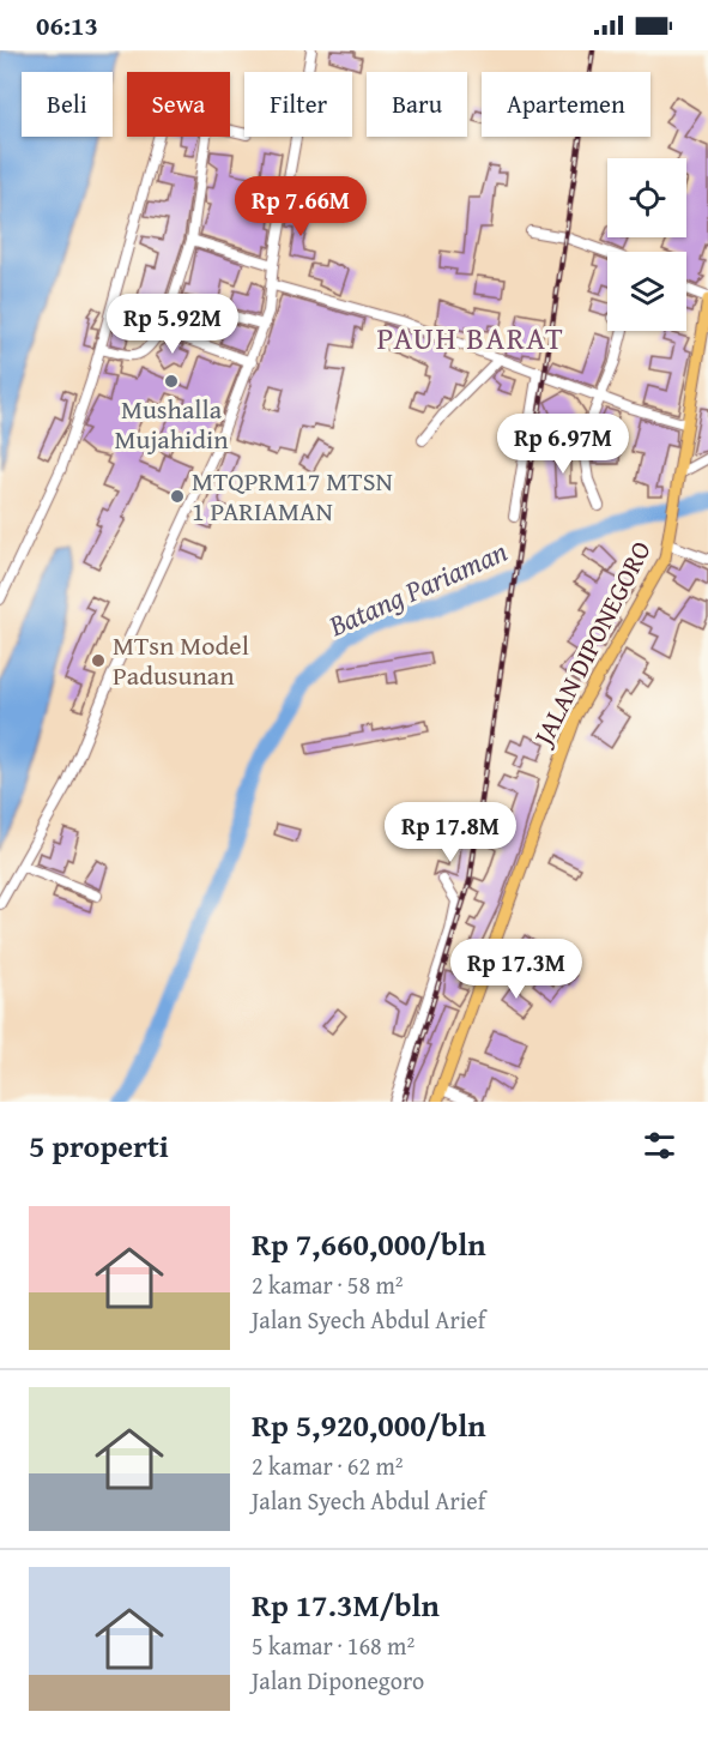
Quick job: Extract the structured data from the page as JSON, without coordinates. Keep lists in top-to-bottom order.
{
  "streets": {
    "main road": ["JALAN DIPONEGORO"]
  },
  "districts": ["PAUH BARAT"],
  "water": ["Batang Pariaman"],
  "places": ["Mushalla Mujahidin", "MTQPRM17 MTSN 1 PARIAMAN", "MTsn Model Padusunan"],
  "page": {
    "status": "06:13",
    "chip": [
      "Beli",
      "Sewa",
      "Filter",
      "Baru",
      "Apartemen"
    ],
    "price": [
      "Rp 7.66M",
      "Rp 5.92M",
      "Rp 6.97M",
      "Rp 17.8M",
      "Rp 17.3M"
    ],
    "heading": "5 properti",
    "list": [
      {
        "name": "Rp 7,660,000/bln",
        "note": "2 kamar · 58 m² · Jalan Syech Abdul Arief"
      },
      {
        "name": "Rp 5,920,000/bln",
        "note": "2 kamar · 62 m² · Jalan Syech Abdul Arief"
      },
      {
        "name": "Rp 17.3M/bln",
        "note": "5 kamar · 168 m² · Jalan Diponegoro"
      }
    ]
  }
}
